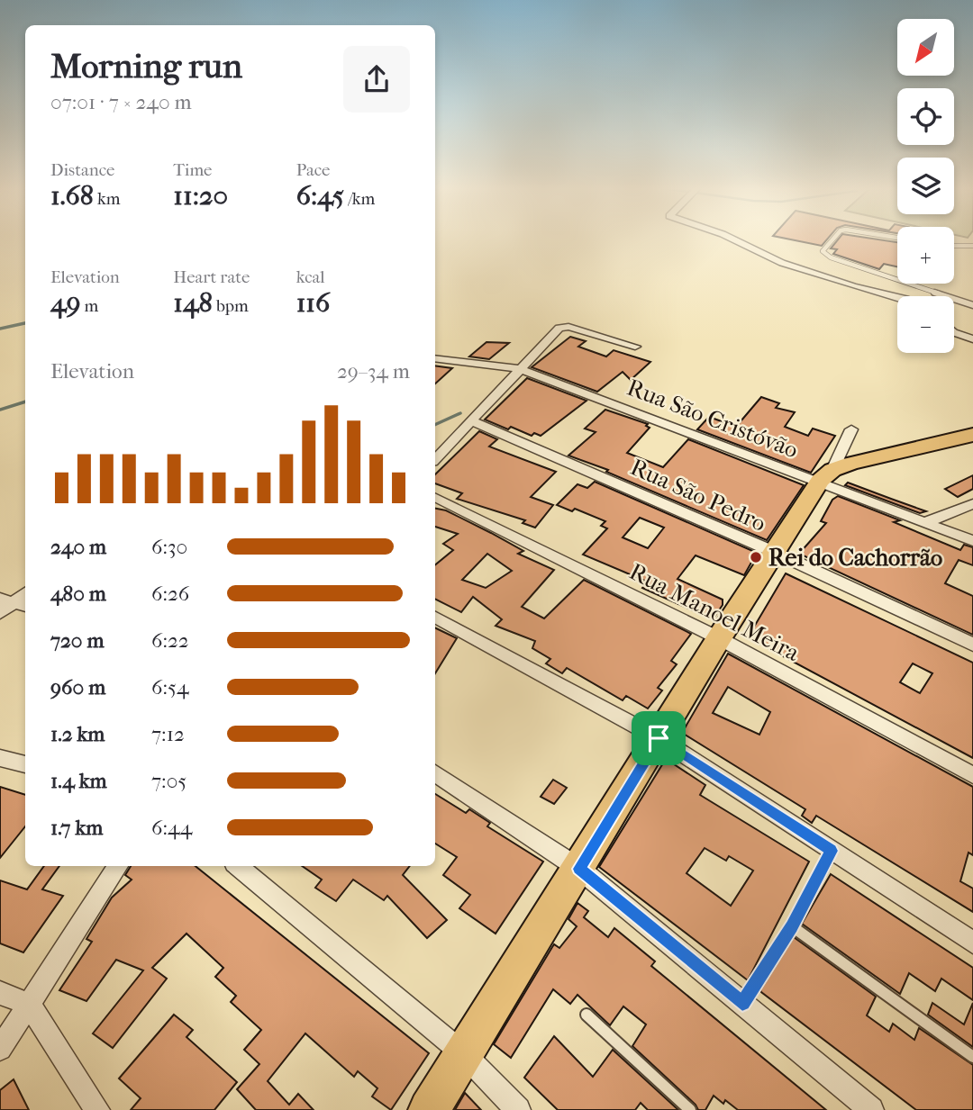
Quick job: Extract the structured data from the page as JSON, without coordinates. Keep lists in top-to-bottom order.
{
  "streets": {
    "street": ["Rua São Cristóvão", "Rua São Pedro", "Rua Manoel Meira"]
  },
  "places": ["Rei do Cachorrão"],
  "north": "bottom left",
  "page": {
    "map_buttons": ["+", "−"],
    "heading": ["Morning run", "07:01 · 7 × 240 m"],
    "stats": [
      ["Distance", "1.68 km"],
      ["Time", "11:20"],
      ["Pace", "6:45 /km"],
      ["Elevation", "49 m"],
      ["Heart rate", "148 bpm"],
      ["kcal", "116"]
    ],
    "chart": ["Elevation", "29–34 m"],
    "list": [
      {
        "name": "240 m",
        "note": "6:30"
      },
      {
        "name": "480 m",
        "note": "6:26"
      },
      {
        "name": "720 m",
        "note": "6:22"
      },
      {
        "name": "960 m",
        "note": "6:54"
      },
      {
        "name": "1.2 km",
        "note": "7:12"
      },
      {
        "name": "1.4 km",
        "note": "7:05"
      },
      {
        "name": "1.7 km",
        "note": "6:44"
      }
    ]
  }
}
